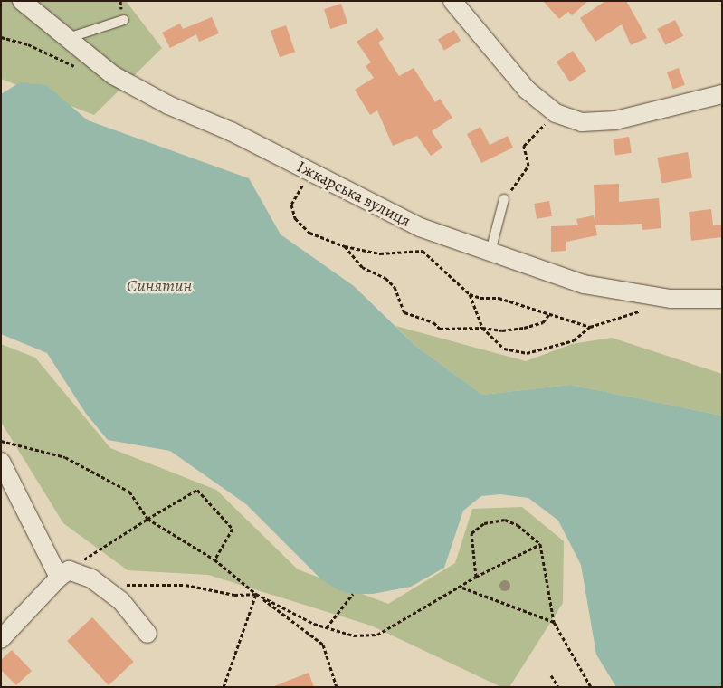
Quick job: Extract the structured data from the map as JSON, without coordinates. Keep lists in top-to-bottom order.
{
  "streets": {
    "street": ["Іжкарська вулиця"]
  },
  "water": ["Синятин"]
}
